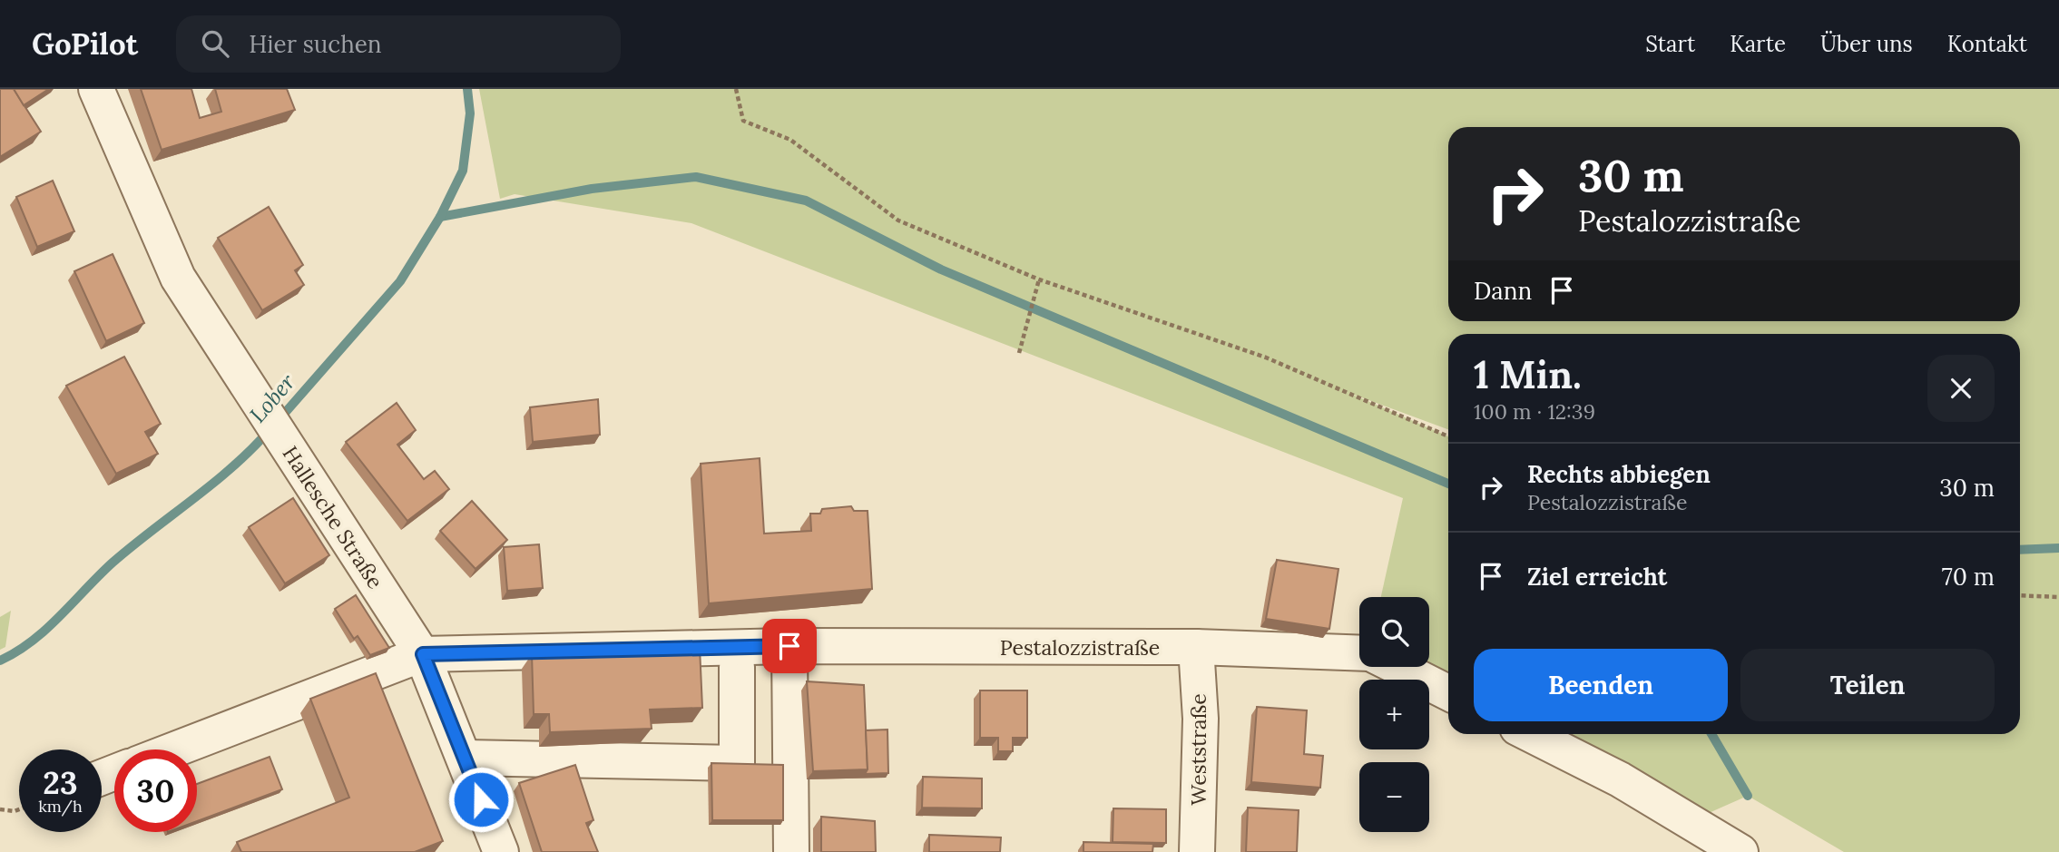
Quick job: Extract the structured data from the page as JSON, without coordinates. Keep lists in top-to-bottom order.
{
  "streets": {
    "street": ["Hallesche Straße", "Pestalozzistraße", "Weststraße"]
  },
  "crossings": [
    ["Hallesche Straße", "Pestalozzistraße"],
    ["Pestalozzistraße", "Weststraße"]
  ],
  "water": ["Lober"],
  "page": {
    "header": "GoPilot",
    "search": "Hier suchen",
    "nav": [
      "Start",
      "Karte",
      "Über uns",
      "Kontakt"
    ],
    "turn": ["30 m", "Pestalozzistraße"],
    "then": "Dann",
    "heading": ["1 Min.", "100 m · 12:39"],
    "list": [
      {
        "name": "Rechts abbiegen",
        "note": "Pestalozzistraße",
        "value": "30 m"
      },
      {
        "name": "Ziel erreicht",
        "value": "70 m"
      }
    ],
    "map_buttons": ["+", "−"],
    "buttons": ["Beenden", "Teilen"],
    "speed": "23 km/h",
    "limit": "30"
  }
}
